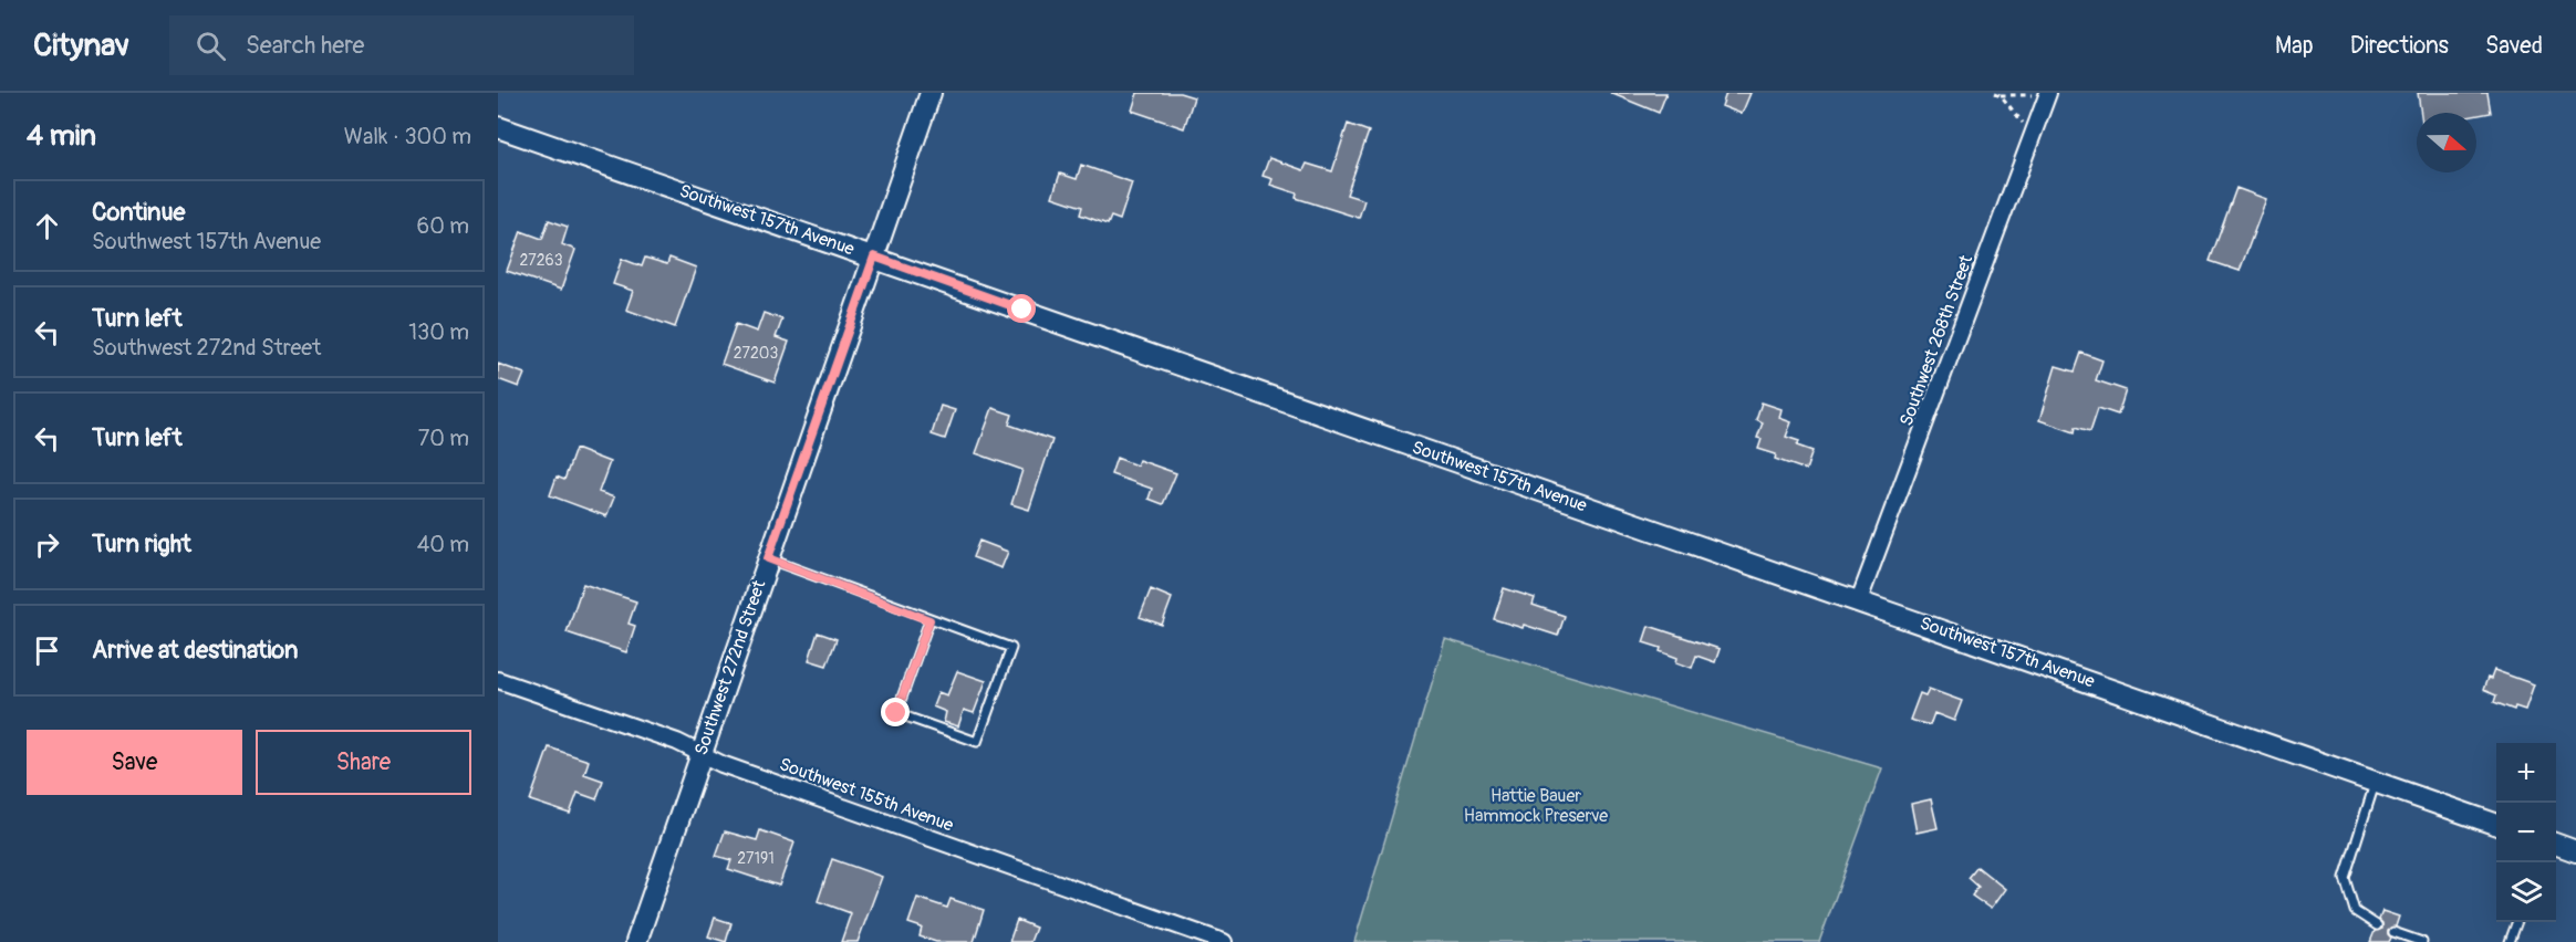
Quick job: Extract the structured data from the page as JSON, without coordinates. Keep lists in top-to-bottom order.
{
  "streets": {
    "street": [
      "Southwest 157th Avenue",
      "Southwest 268th Street",
      "Southwest 272nd Street",
      "Southwest 155th Avenue"
    ]
  },
  "crossings": [
    ["Southwest 157th Avenue", "Southwest 268th Street"],
    ["Southwest 157th Avenue", "Southwest 272nd Street"],
    ["Southwest 272nd Street", "Southwest 155th Avenue"]
  ],
  "parks": ["Hattie Bauer Hammock Preserve"],
  "house_numbers": ["27263", "27203", "27191"],
  "north": "right",
  "page": {
    "header": "Citynav",
    "search": "Search here",
    "nav": ["Map", "Directions", "Saved"],
    "heading": ["4 min", "Walk · 300 m"],
    "list": [
      ["Continue", "Southwest 157th Avenue", "60 m"],
      ["Turn left", "Southwest 272nd Street", "130 m"],
      ["Turn left", "70 m"],
      ["Turn right", "40 m"],
      "Arrive at destination"
    ],
    "buttons": ["Save", "Share"],
    "map_buttons": ["+", "−"]
  }
}
